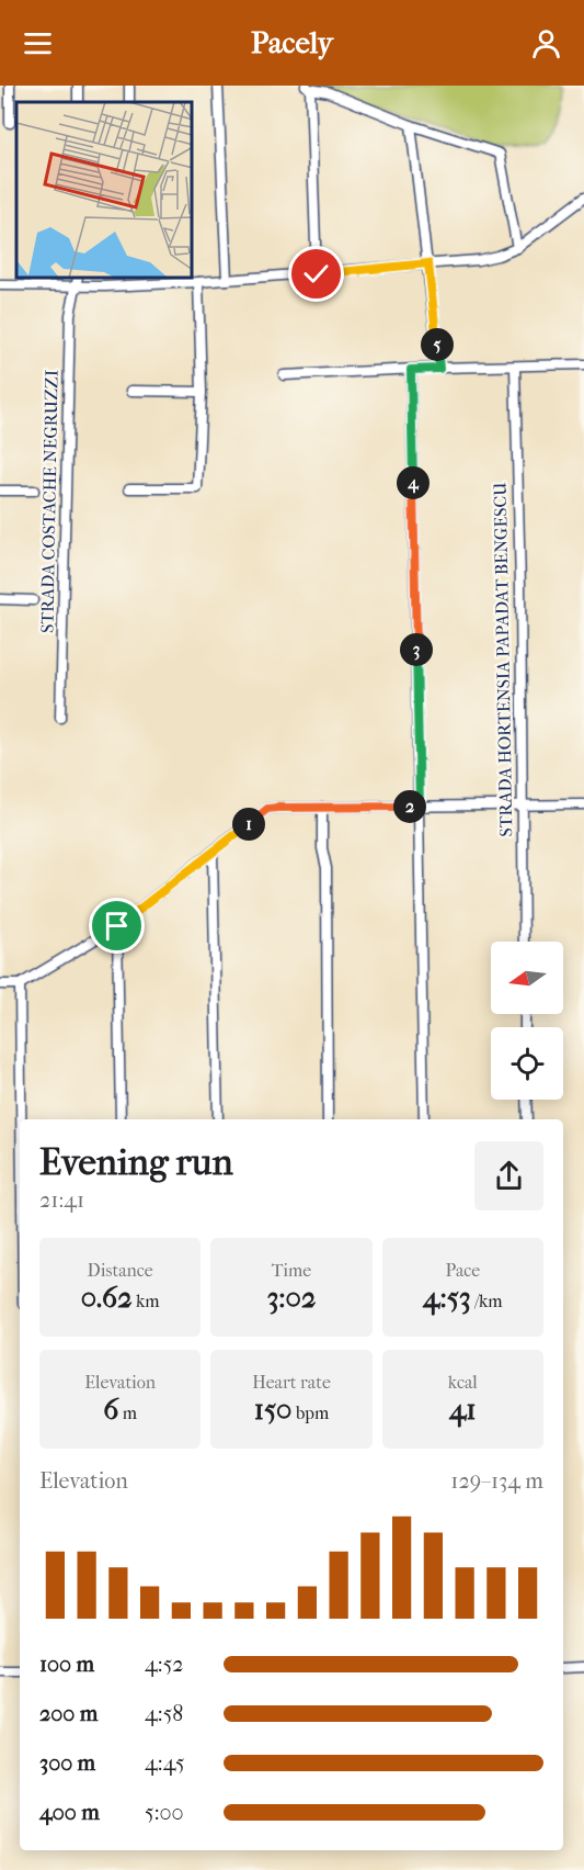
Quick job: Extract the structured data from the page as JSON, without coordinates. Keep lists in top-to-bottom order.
{
  "streets": {
    "street": ["STRADA COSTACHE NEGRUZZI", "STRADA HORTENSIA PAPADAT BENGESCU"]
  },
  "north": "left",
  "page": {
    "header": "Pacely",
    "pins": [
      "5",
      "4",
      "3",
      "2",
      "1"
    ],
    "heading": ["Evening run", "21:41"],
    "stats": [
      ["Distance", "0.62 km"],
      ["Time", "3:02"],
      ["Pace", "4:53 /km"],
      ["Elevation", "6 m"],
      ["Heart rate", "150 bpm"],
      ["kcal", "41"]
    ],
    "chart": ["Elevation", "129–134 m"],
    "list": [
      {
        "name": "100 m",
        "note": "4:52"
      },
      {
        "name": "200 m",
        "note": "4:58"
      },
      {
        "name": "300 m",
        "note": "4:45"
      },
      {
        "name": "400 m",
        "note": "5:00"
      }
    ]
  }
}
